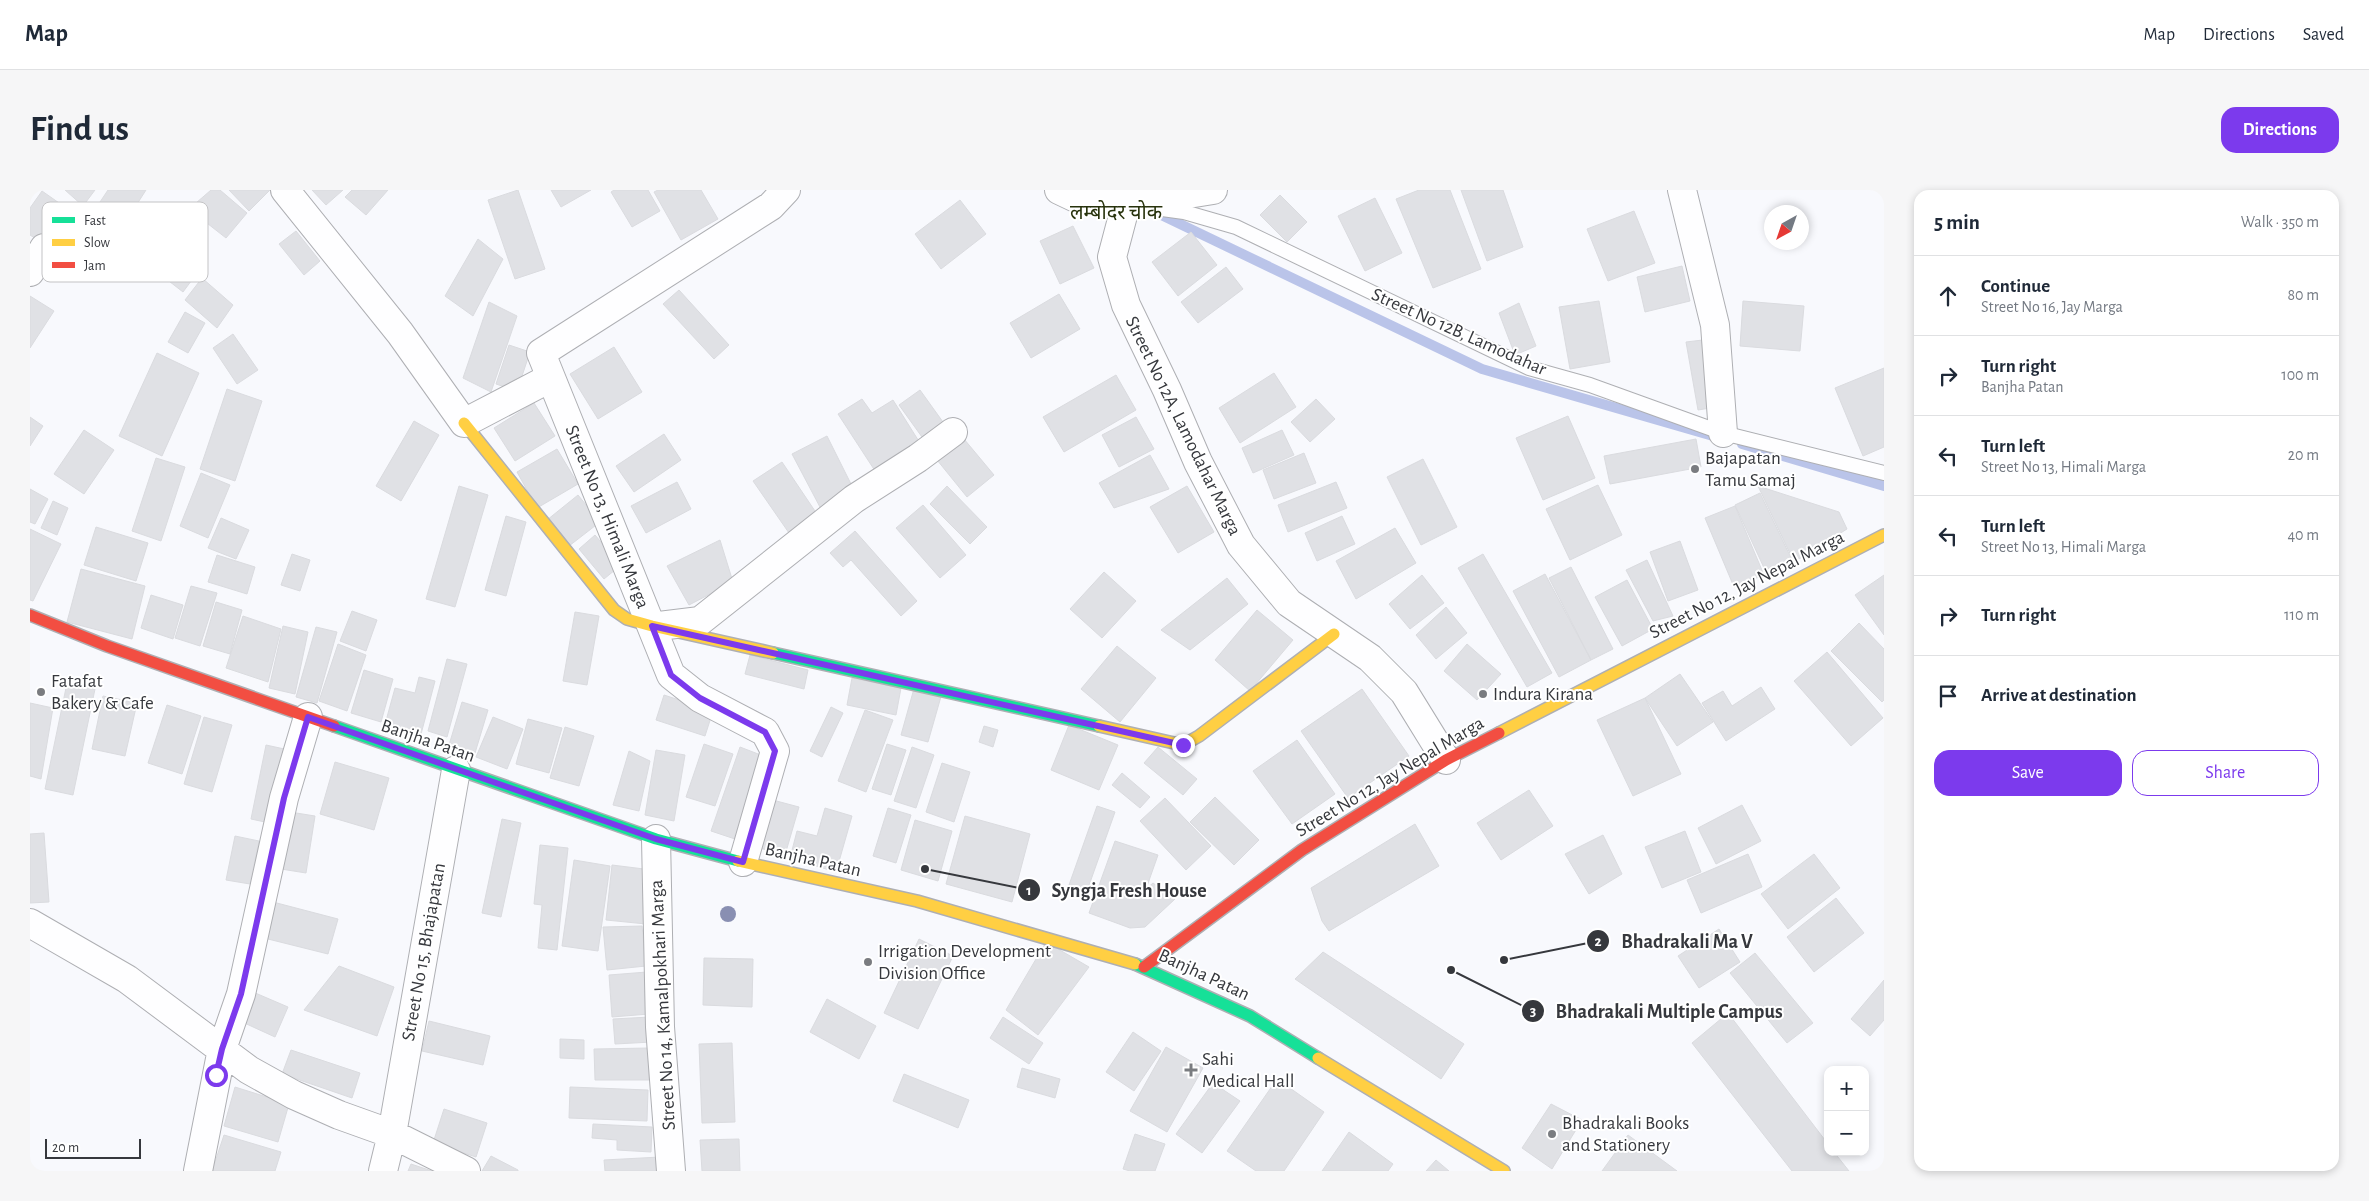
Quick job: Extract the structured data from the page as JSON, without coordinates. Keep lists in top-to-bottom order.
{
  "streets": {
    "street": [
      "Street No 12A, Lamodahar Marga",
      "Street No 13, Himali Marga",
      "Street No 12, Jay Nepal Marga",
      "Banjha Patan",
      "Street No 15, Bhajapatan",
      "Street No 14, Kamalpokhari Marga"
    ],
    "lane": ["Street No 12B, Lamodahar"]
  },
  "crossings": [
    ["Street No 12B, Lamodahar", "Street No 12A, Lamodahar Marga"],
    ["Street No 12A, Lamodahar Marga", "Street No 12, Jay Nepal Marga"],
    ["Street No 13, Himali Marga", "Banjha Patan"],
    ["Street No 12, Jay Nepal Marga", "Banjha Patan"],
    ["Banjha Patan", "Street No 15, Bhajapatan"],
    ["Banjha Patan", "Street No 14, Kamalpokhari Marga"]
  ],
  "districts": ["लम्बोदर चोक"],
  "places": {
    "other": [
      "Bajapatan Tamu Samaj",
      "Fatafat Bakery & Cafe",
      "Indura Kirana",
      "Syngja Fresh House",
      "Bhadrakali Ma V",
      "Irrigation Development Division Office",
      "Bhadrakali Multiple Campus",
      "Bhadrakali Books and Stationery"
    ],
    "health": ["Sahi Medical Hall"]
  },
  "legend": ["Fast", "Slow", "Jam"],
  "scale_bar": "20 m",
  "north": "bottom left",
  "page": {
    "header": "Map",
    "nav": ["Map", "Directions", "Saved"],
    "buttons": [
      "Directions",
      ["Save", "Share"]
    ],
    "title": "Find us",
    "heading": ["5 min", "Walk · 350 m"],
    "list": [
      ["Continue", "Street No 16, Jay Marga", "80 m"],
      ["Turn right", "Banjha Patan", "100 m"],
      ["Turn left", "Street No 13, Himali Marga", "20 m"],
      ["Turn left", "Street No 13, Himali Marga", "40 m"],
      ["Turn right", "110 m"],
      "Arrive at destination"
    ],
    "map_buttons": ["+", "−"],
    "scale": "20 m"
  }
}
